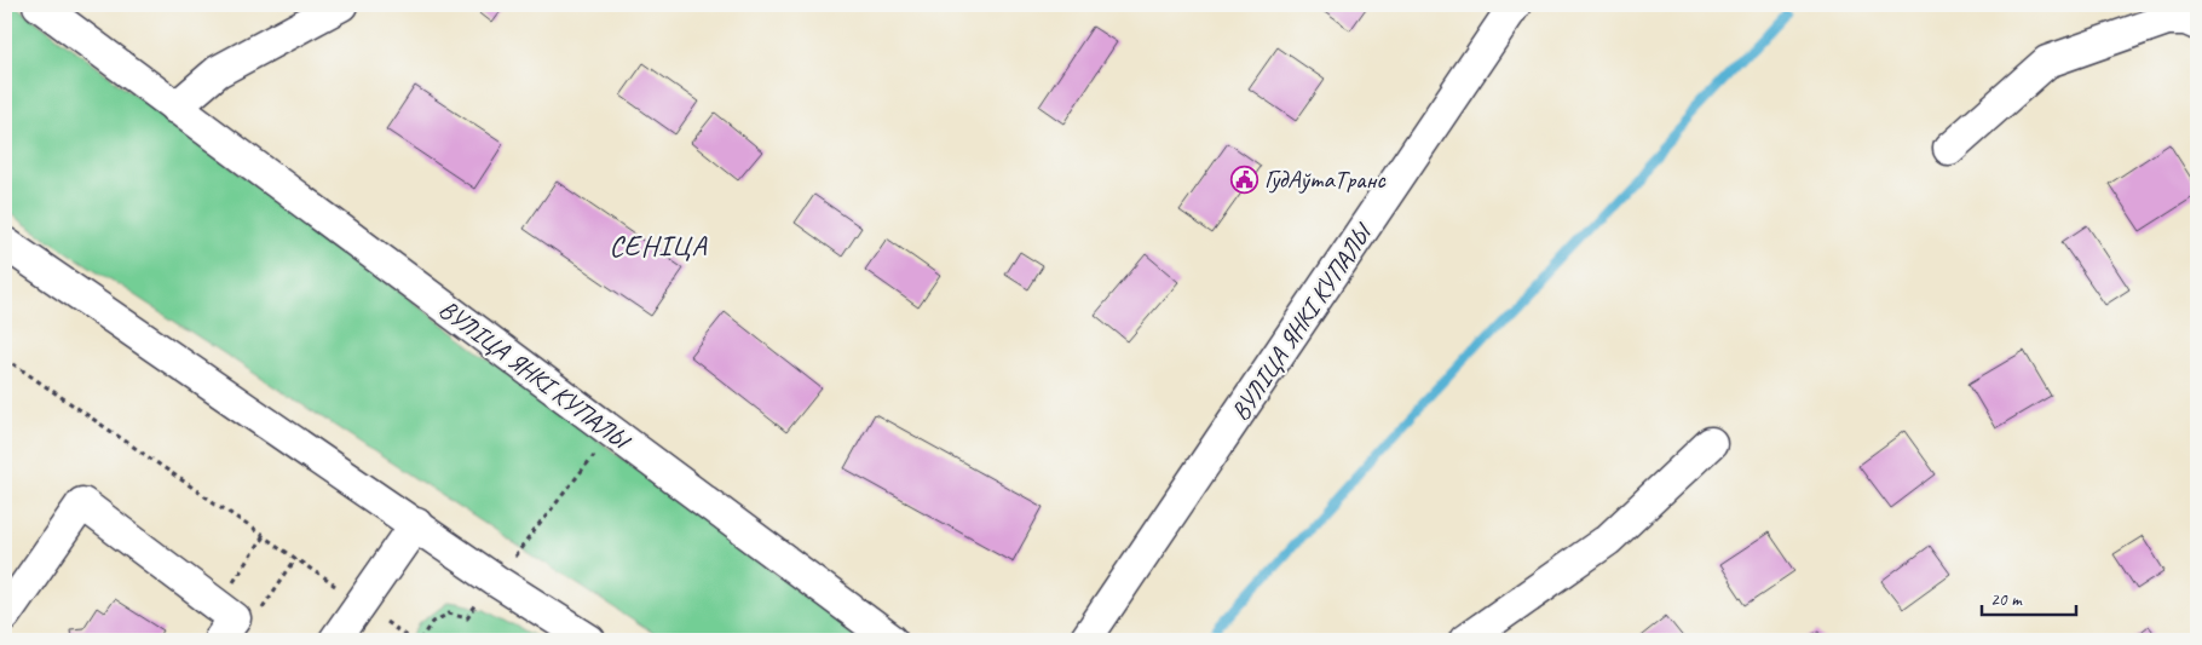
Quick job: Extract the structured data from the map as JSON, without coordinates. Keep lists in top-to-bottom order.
{
  "streets": {
    "street": ["ВУЛІЦА ЯНКІ КУПАЛЫ"]
  },
  "districts": ["СЕНІЦА"],
  "places": {
    "public building": ["ГудАўтаТранс"]
  },
  "scale_bar": "20 m"
}
